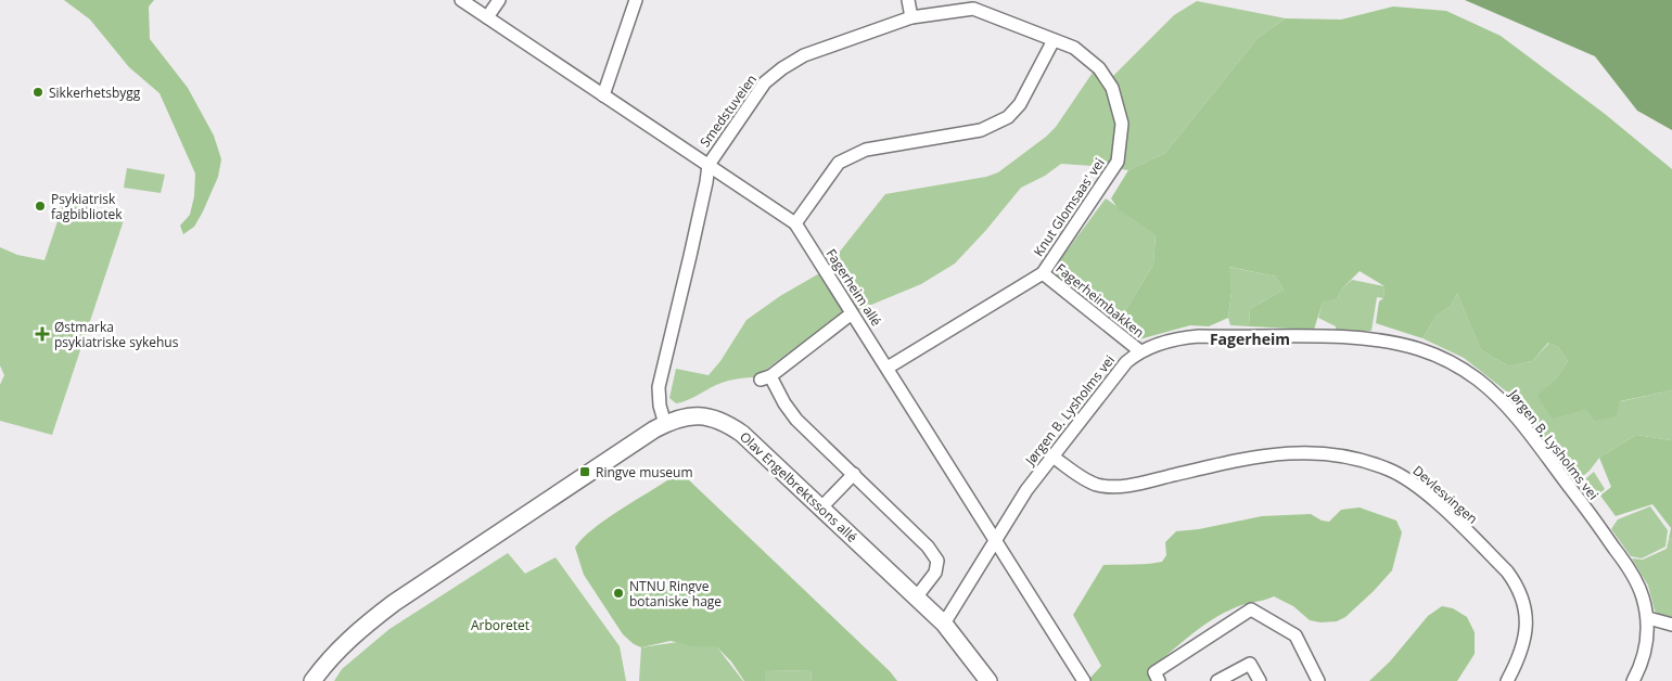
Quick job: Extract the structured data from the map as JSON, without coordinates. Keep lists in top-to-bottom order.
{
  "streets": {
    "street": [
      "Smedstuveien",
      "Knut Glomsaas' vei",
      "Fagerheim allé",
      "Fagerheimbakken",
      "Jørgen B. Lysholms vei",
      "Olav Engelbrektssons allé",
      "Devlesvingen"
    ]
  },
  "crossings": [
    ["Smedstuveien", "Knut Glomsaas' vei"],
    ["Smedstuveien", "Fagerheim allé"],
    ["Smedstuveien", "Olav Engelbrektssons allé"],
    ["Knut Glomsaas' vei", "Fagerheim allé"],
    ["Knut Glomsaas' vei", "Fagerheimbakken"],
    ["Fagerheim allé", "Jørgen B. Lysholms vei"],
    ["Fagerheimbakken", "Jørgen B. Lysholms vei"],
    ["Jørgen B. Lysholms vei", "Olav Engelbrektssons allé"],
    ["Jørgen B. Lysholms vei", "Devlesvingen"]
  ],
  "districts": ["Fagerheim"],
  "parks": ["Arboretet"],
  "places": {
    "other": ["Sikkerhetsbygg", "Psykiatrisk fagbibliotek", "NTNU Ringve botaniske hage"],
    "health": ["Østmarka psykiatriske sykehus"],
    "transit": ["Ringve museum"]
  }
}
